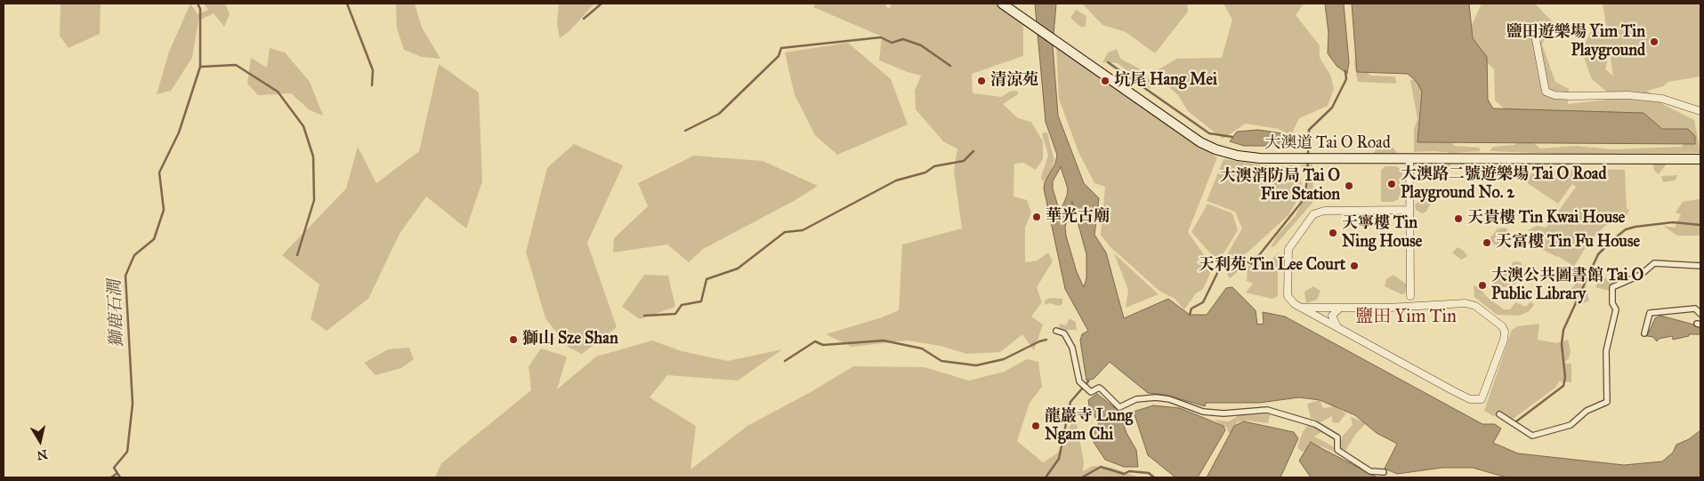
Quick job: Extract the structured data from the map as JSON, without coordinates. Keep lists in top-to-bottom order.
{
  "streets": {
    "main road": ["大澳道 Tai O Road"]
  },
  "districts": ["鹽田 Yim Tin"],
  "water": ["獅鹿石澗"],
  "places": [
    "鹽田遊樂場 Yim Tin Playground",
    "清涼苑",
    "坑尾 Hang Mei",
    "大澳路二號遊樂場 Tai O Road Playground No. 2",
    "大澳消防局 Tai O Fire Station",
    "華光古廟",
    "天貴樓 Tin Kwai House",
    "天寧樓 Tin Ning House",
    "天富樓 Tin Fu House",
    "天利苑 Tin Lee Court",
    "大澳公共圖書館 Tai O Public Library",
    "獅山 Sze Shan",
    "龍巖寺 Lung Ngam Chi"
  ],
  "north": "bottom"
}
